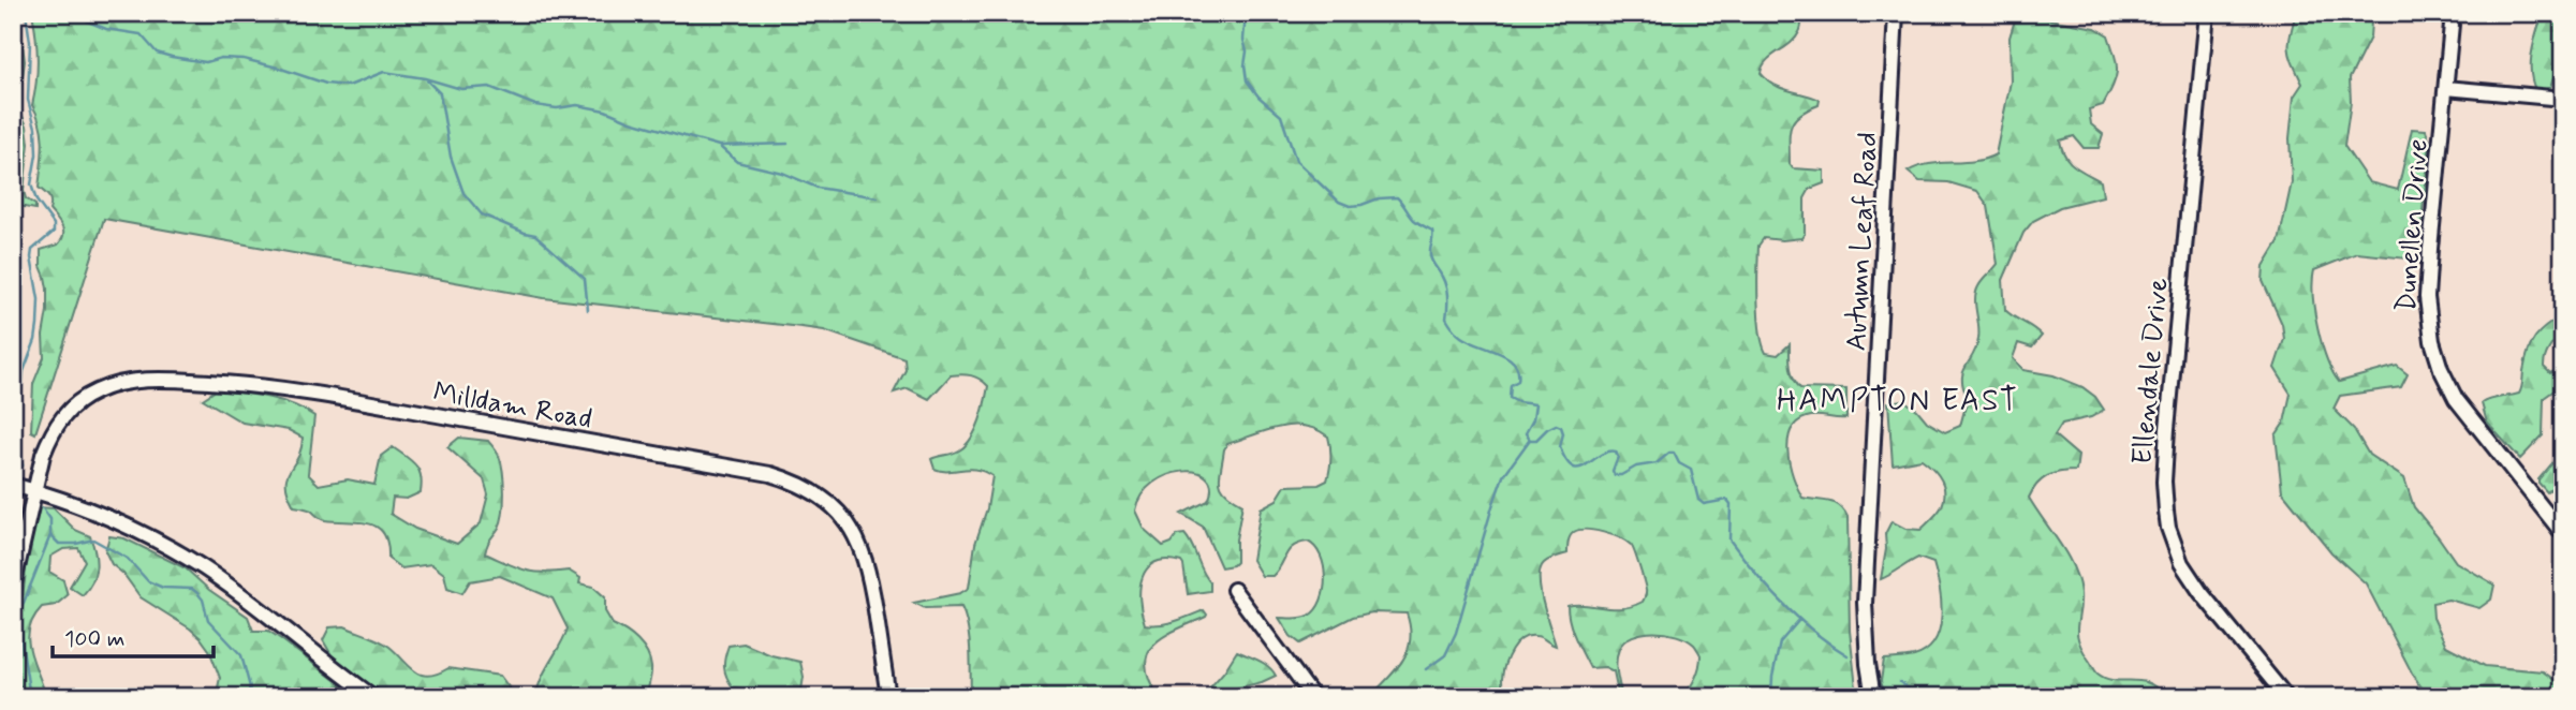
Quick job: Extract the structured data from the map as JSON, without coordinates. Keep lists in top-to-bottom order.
{
  "streets": {
    "street": [
      "Dunellen Drive",
      "Autumn Leaf Road",
      "Ellendale Drive",
      "Milldam Road"
    ]
  },
  "districts": ["HAMPTON EAST"],
  "scale_bar": "100 m"
}
